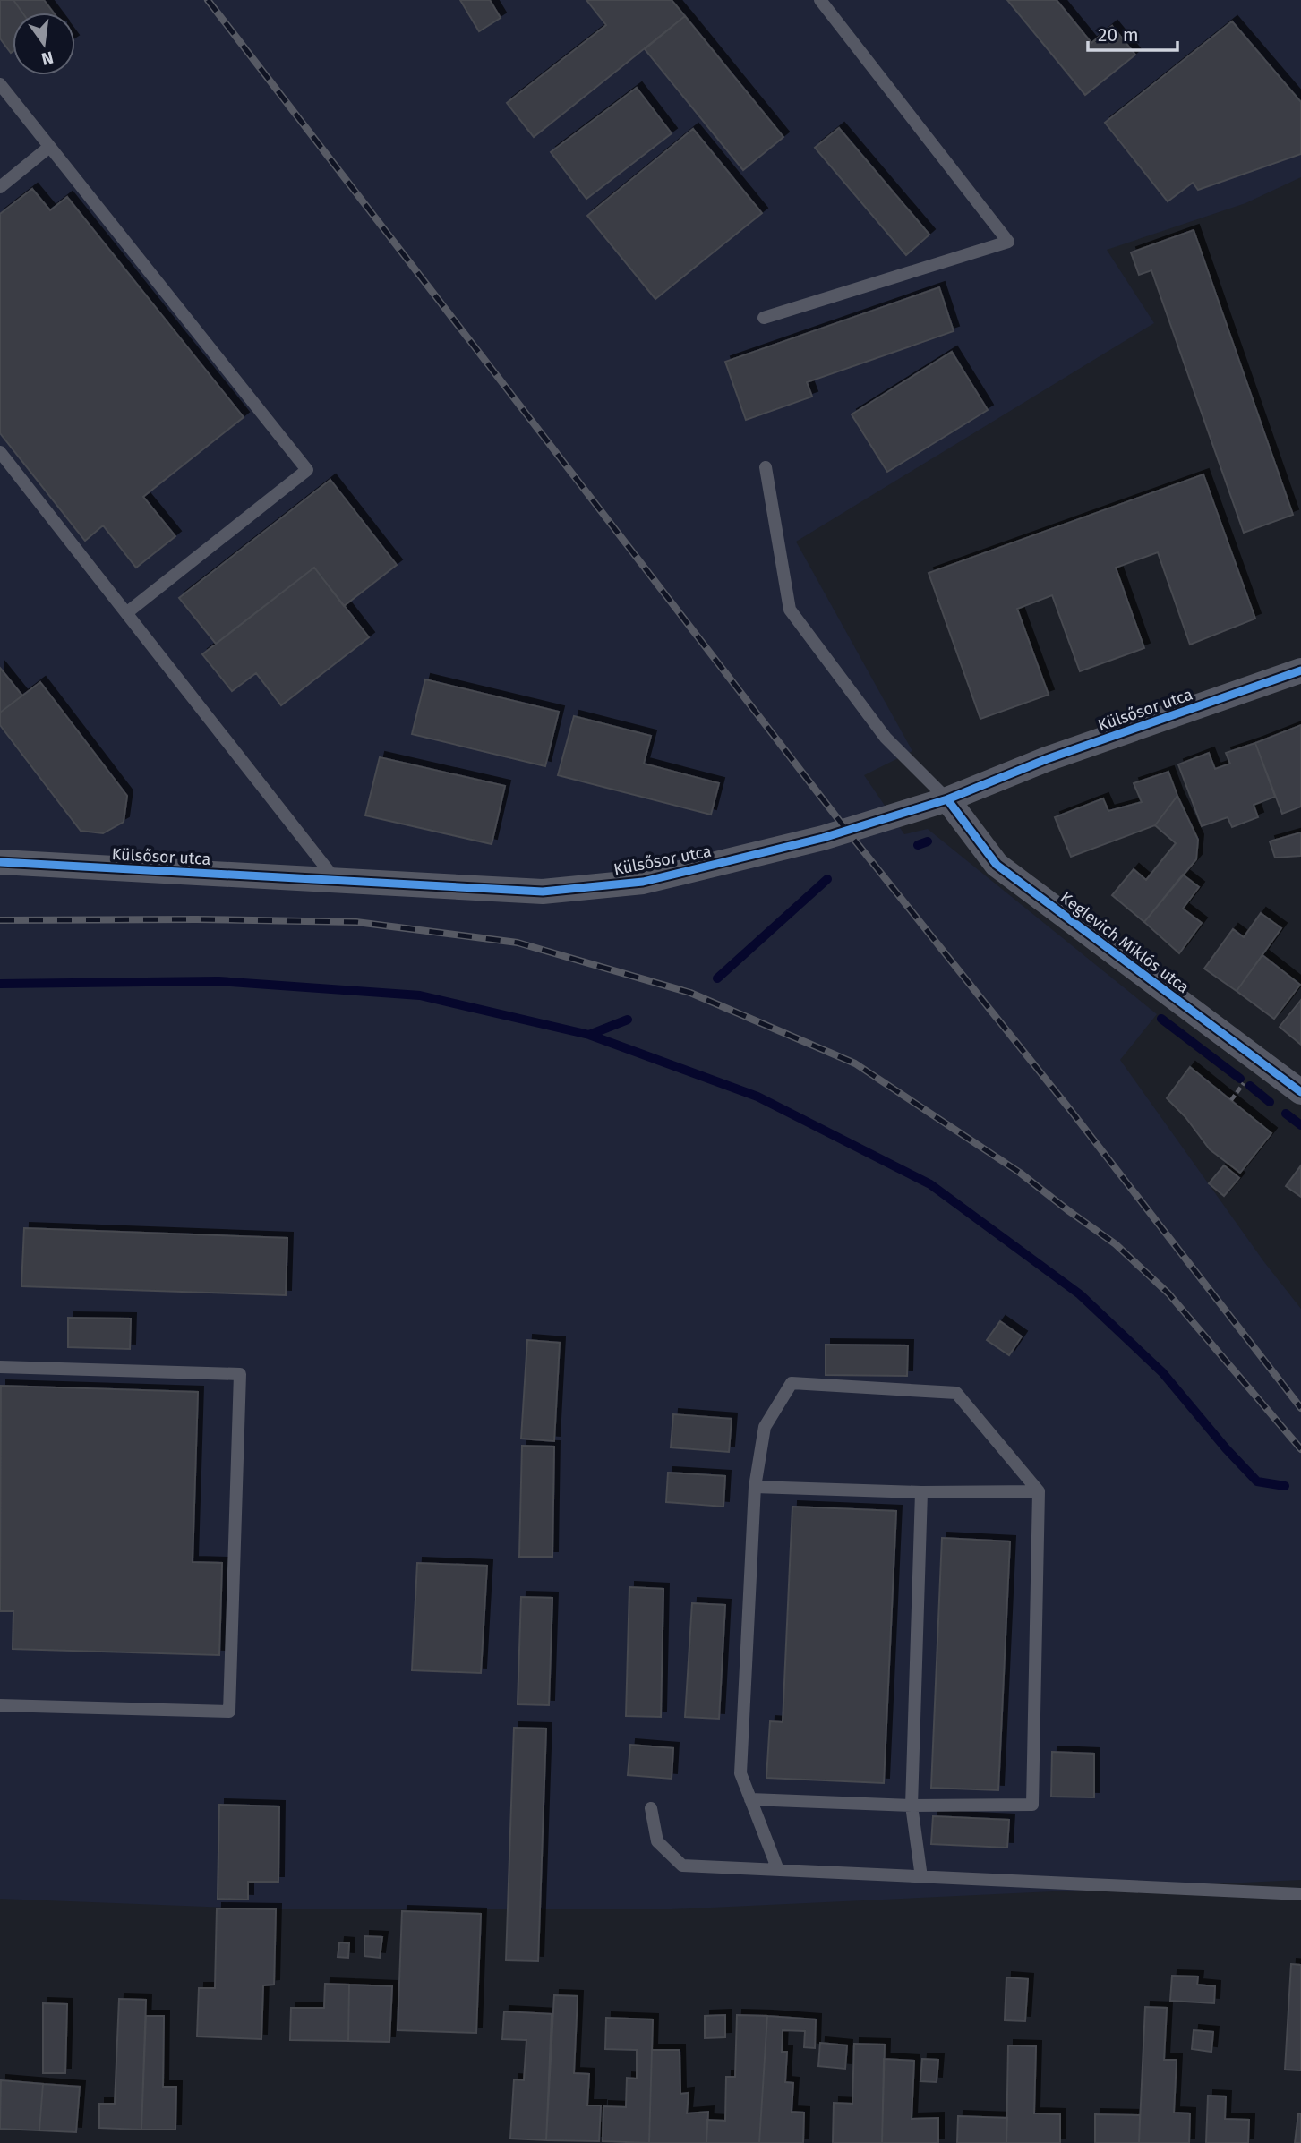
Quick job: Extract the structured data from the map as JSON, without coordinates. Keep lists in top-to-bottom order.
{
  "streets": {
    "street": ["Külsősor utca", "Keglevich Miklós utca"]
  },
  "crossings": [
    ["Külsősor utca", "Keglevich Miklós utca"]
  ],
  "scale_bar": "20 m",
  "north": "bottom"
}
